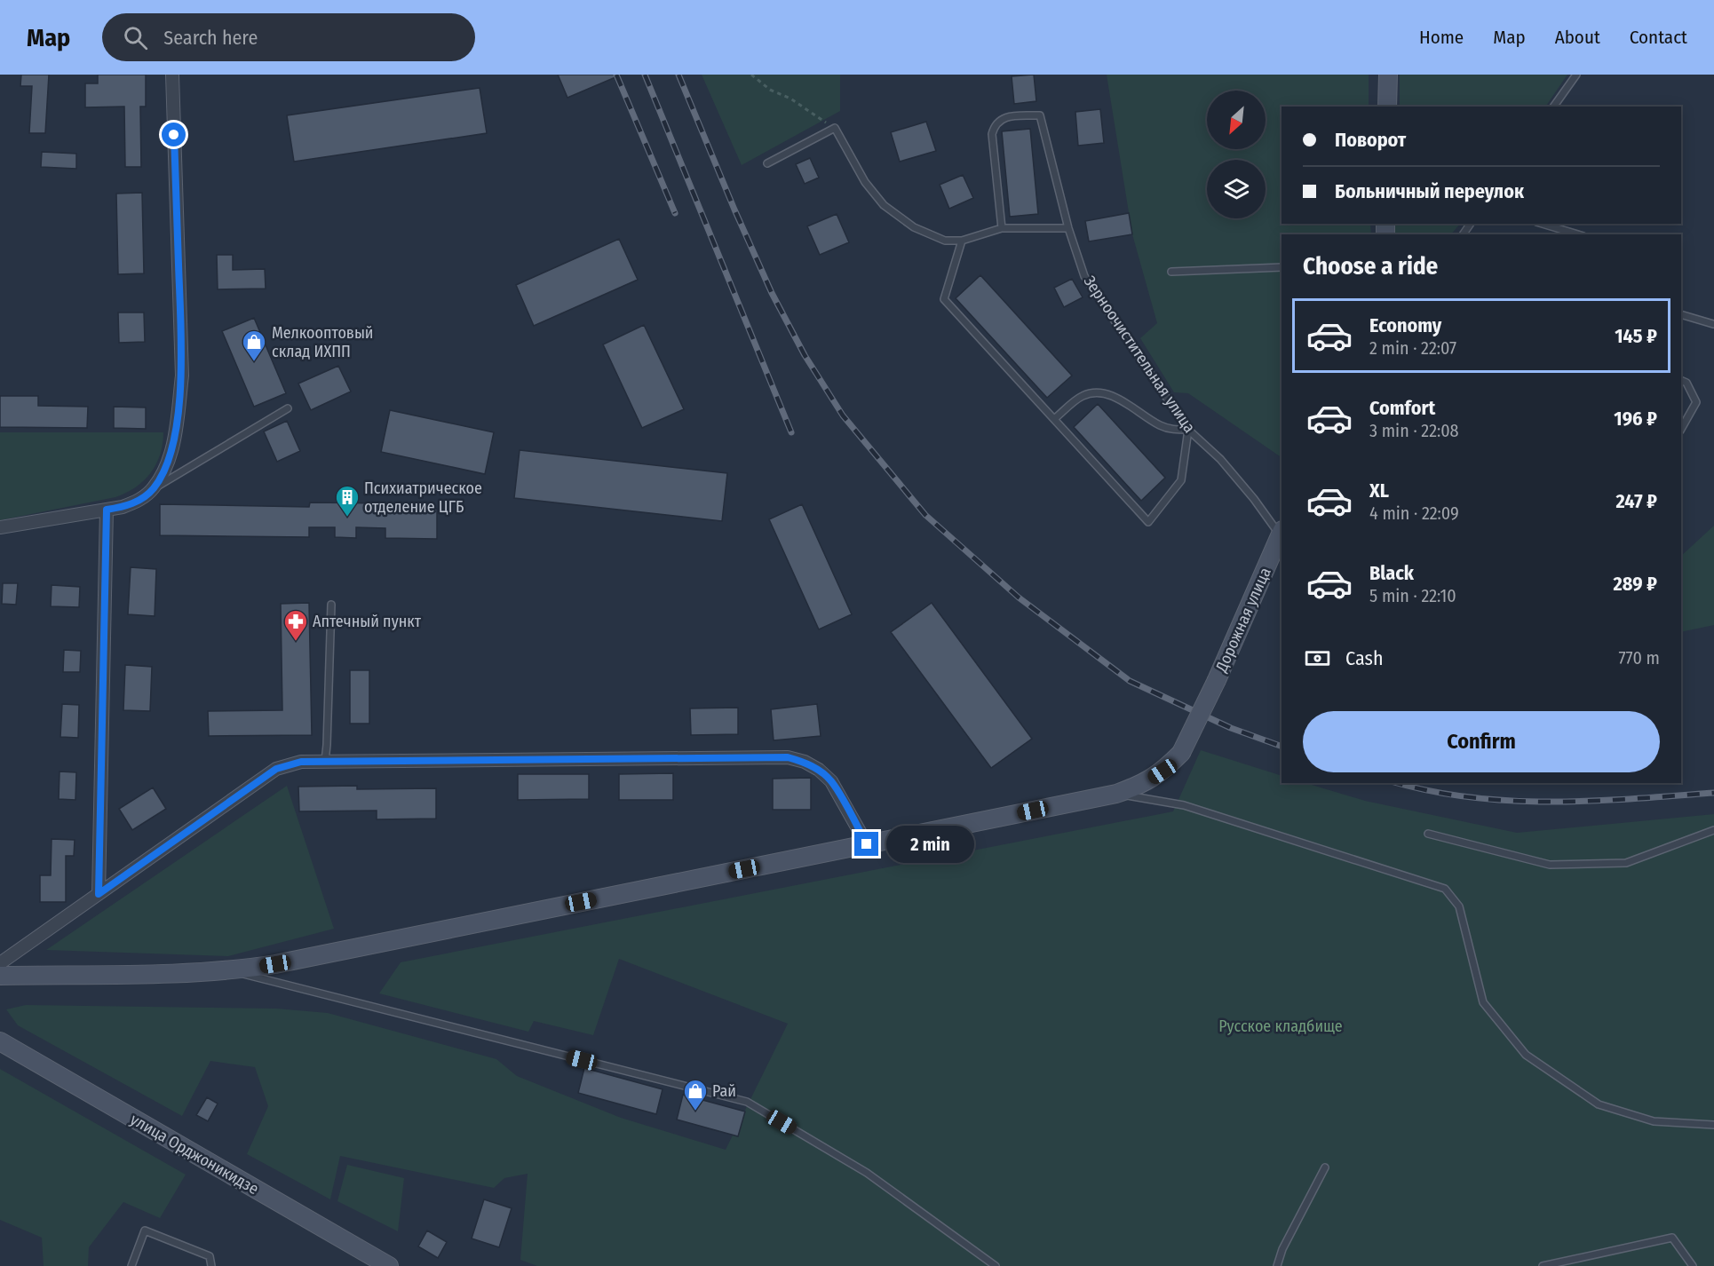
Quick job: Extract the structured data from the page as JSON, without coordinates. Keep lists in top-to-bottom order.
{
  "streets": {
    "street": ["Дорожная улица", "улица Орджоникидзе"],
    "lane": ["Зерноочистительная улица"]
  },
  "crossings": [
    ["Зерноочистительная улица", "Дорожная улица"]
  ],
  "parks": ["Русское кладбище"],
  "places": {
    "shop": ["Мелкооптовый склад ИХПП", "Рай"],
    "building": ["Психиатрическое отделение ЦГБ"],
    "pharmacy": ["Аптечный пункт"]
  },
  "north": "bottom left",
  "page": {
    "header": "Map",
    "search": "Search here",
    "nav": [
      "Home",
      "Map",
      "About",
      "Contact"
    ],
    "banner": ["Поворот", "Больничный переулок"],
    "heading": "Choose a ride",
    "list": [
      {
        "name": "Economy",
        "note": "2 min · 22:07",
        "value": "145 ₽"
      },
      {
        "name": "Comfort",
        "note": "3 min · 22:08",
        "value": "196 ₽"
      },
      {
        "name": "XL",
        "note": "4 min · 22:09",
        "value": "247 ₽"
      },
      {
        "name": "Black",
        "note": "5 min · 22:10",
        "value": "289 ₽"
      }
    ],
    "pay": ["Cash", "770 m"],
    "buttons": "Confirm",
    "bubble": "2 min"
  }
}
